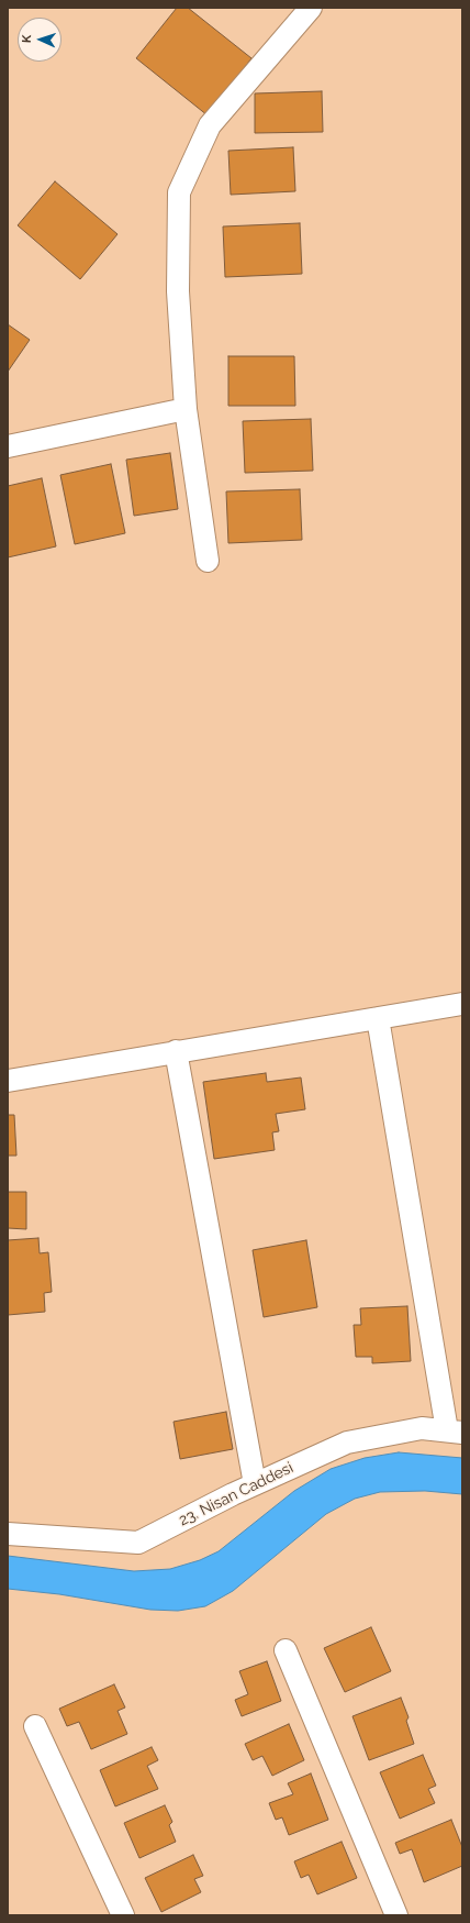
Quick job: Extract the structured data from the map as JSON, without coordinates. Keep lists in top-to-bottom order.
{
  "streets": {
    "street": ["23. Nisan Caddesi"]
  },
  "north": "left"
}
